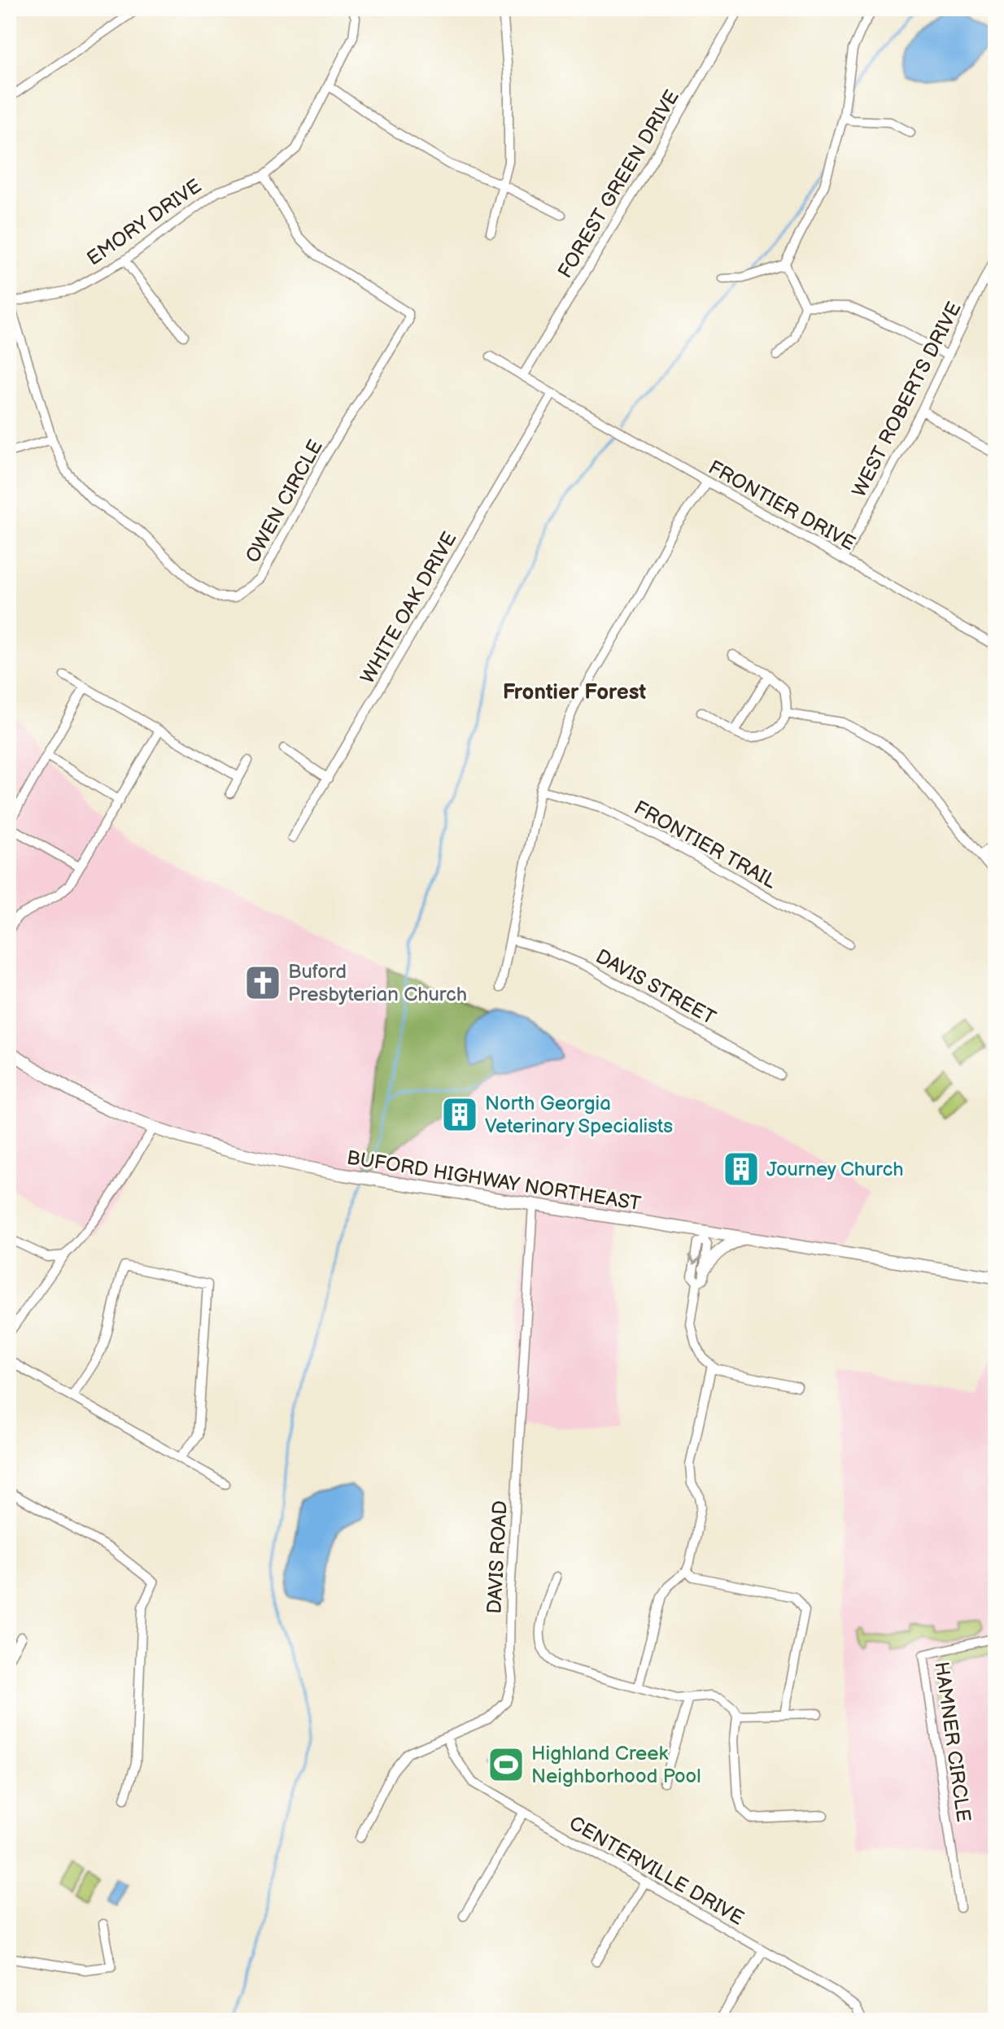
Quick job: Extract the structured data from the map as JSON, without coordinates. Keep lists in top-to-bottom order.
{
  "streets": {
    "main road": ["BUFORD HIGHWAY NORTHEAST"],
    "street": [
      "FOREST GREEN DRIVE",
      "EMORY DRIVE",
      "WEST ROBERTS DRIVE",
      "OWEN CIRCLE",
      "FRONTIER DRIVE",
      "WHITE OAK DRIVE",
      "FRONTIER TRAIL",
      "DAVIS STREET",
      "DAVIS ROAD",
      "HAMNER CIRCLE",
      "CENTERVILLE DRIVE"
    ]
  },
  "crossings": [
    ["FOREST GREEN DRIVE", "FRONTIER DRIVE"],
    ["EMORY DRIVE", "OWEN CIRCLE"],
    ["WEST ROBERTS DRIVE", "FRONTIER DRIVE"],
    ["FRONTIER DRIVE", "WHITE OAK DRIVE"],
    ["BUFORD HIGHWAY NORTHEAST", "DAVIS ROAD"],
    ["DAVIS ROAD", "CENTERVILLE DRIVE"]
  ],
  "districts": ["Frontier Forest"],
  "places": {
    "church": ["Buford Presbyterian Church"],
    "building": ["North Georgia Veterinary Specialists", "Journey Church"],
    "sports": ["Highland Creek Neighborhood Pool"]
  }
}
